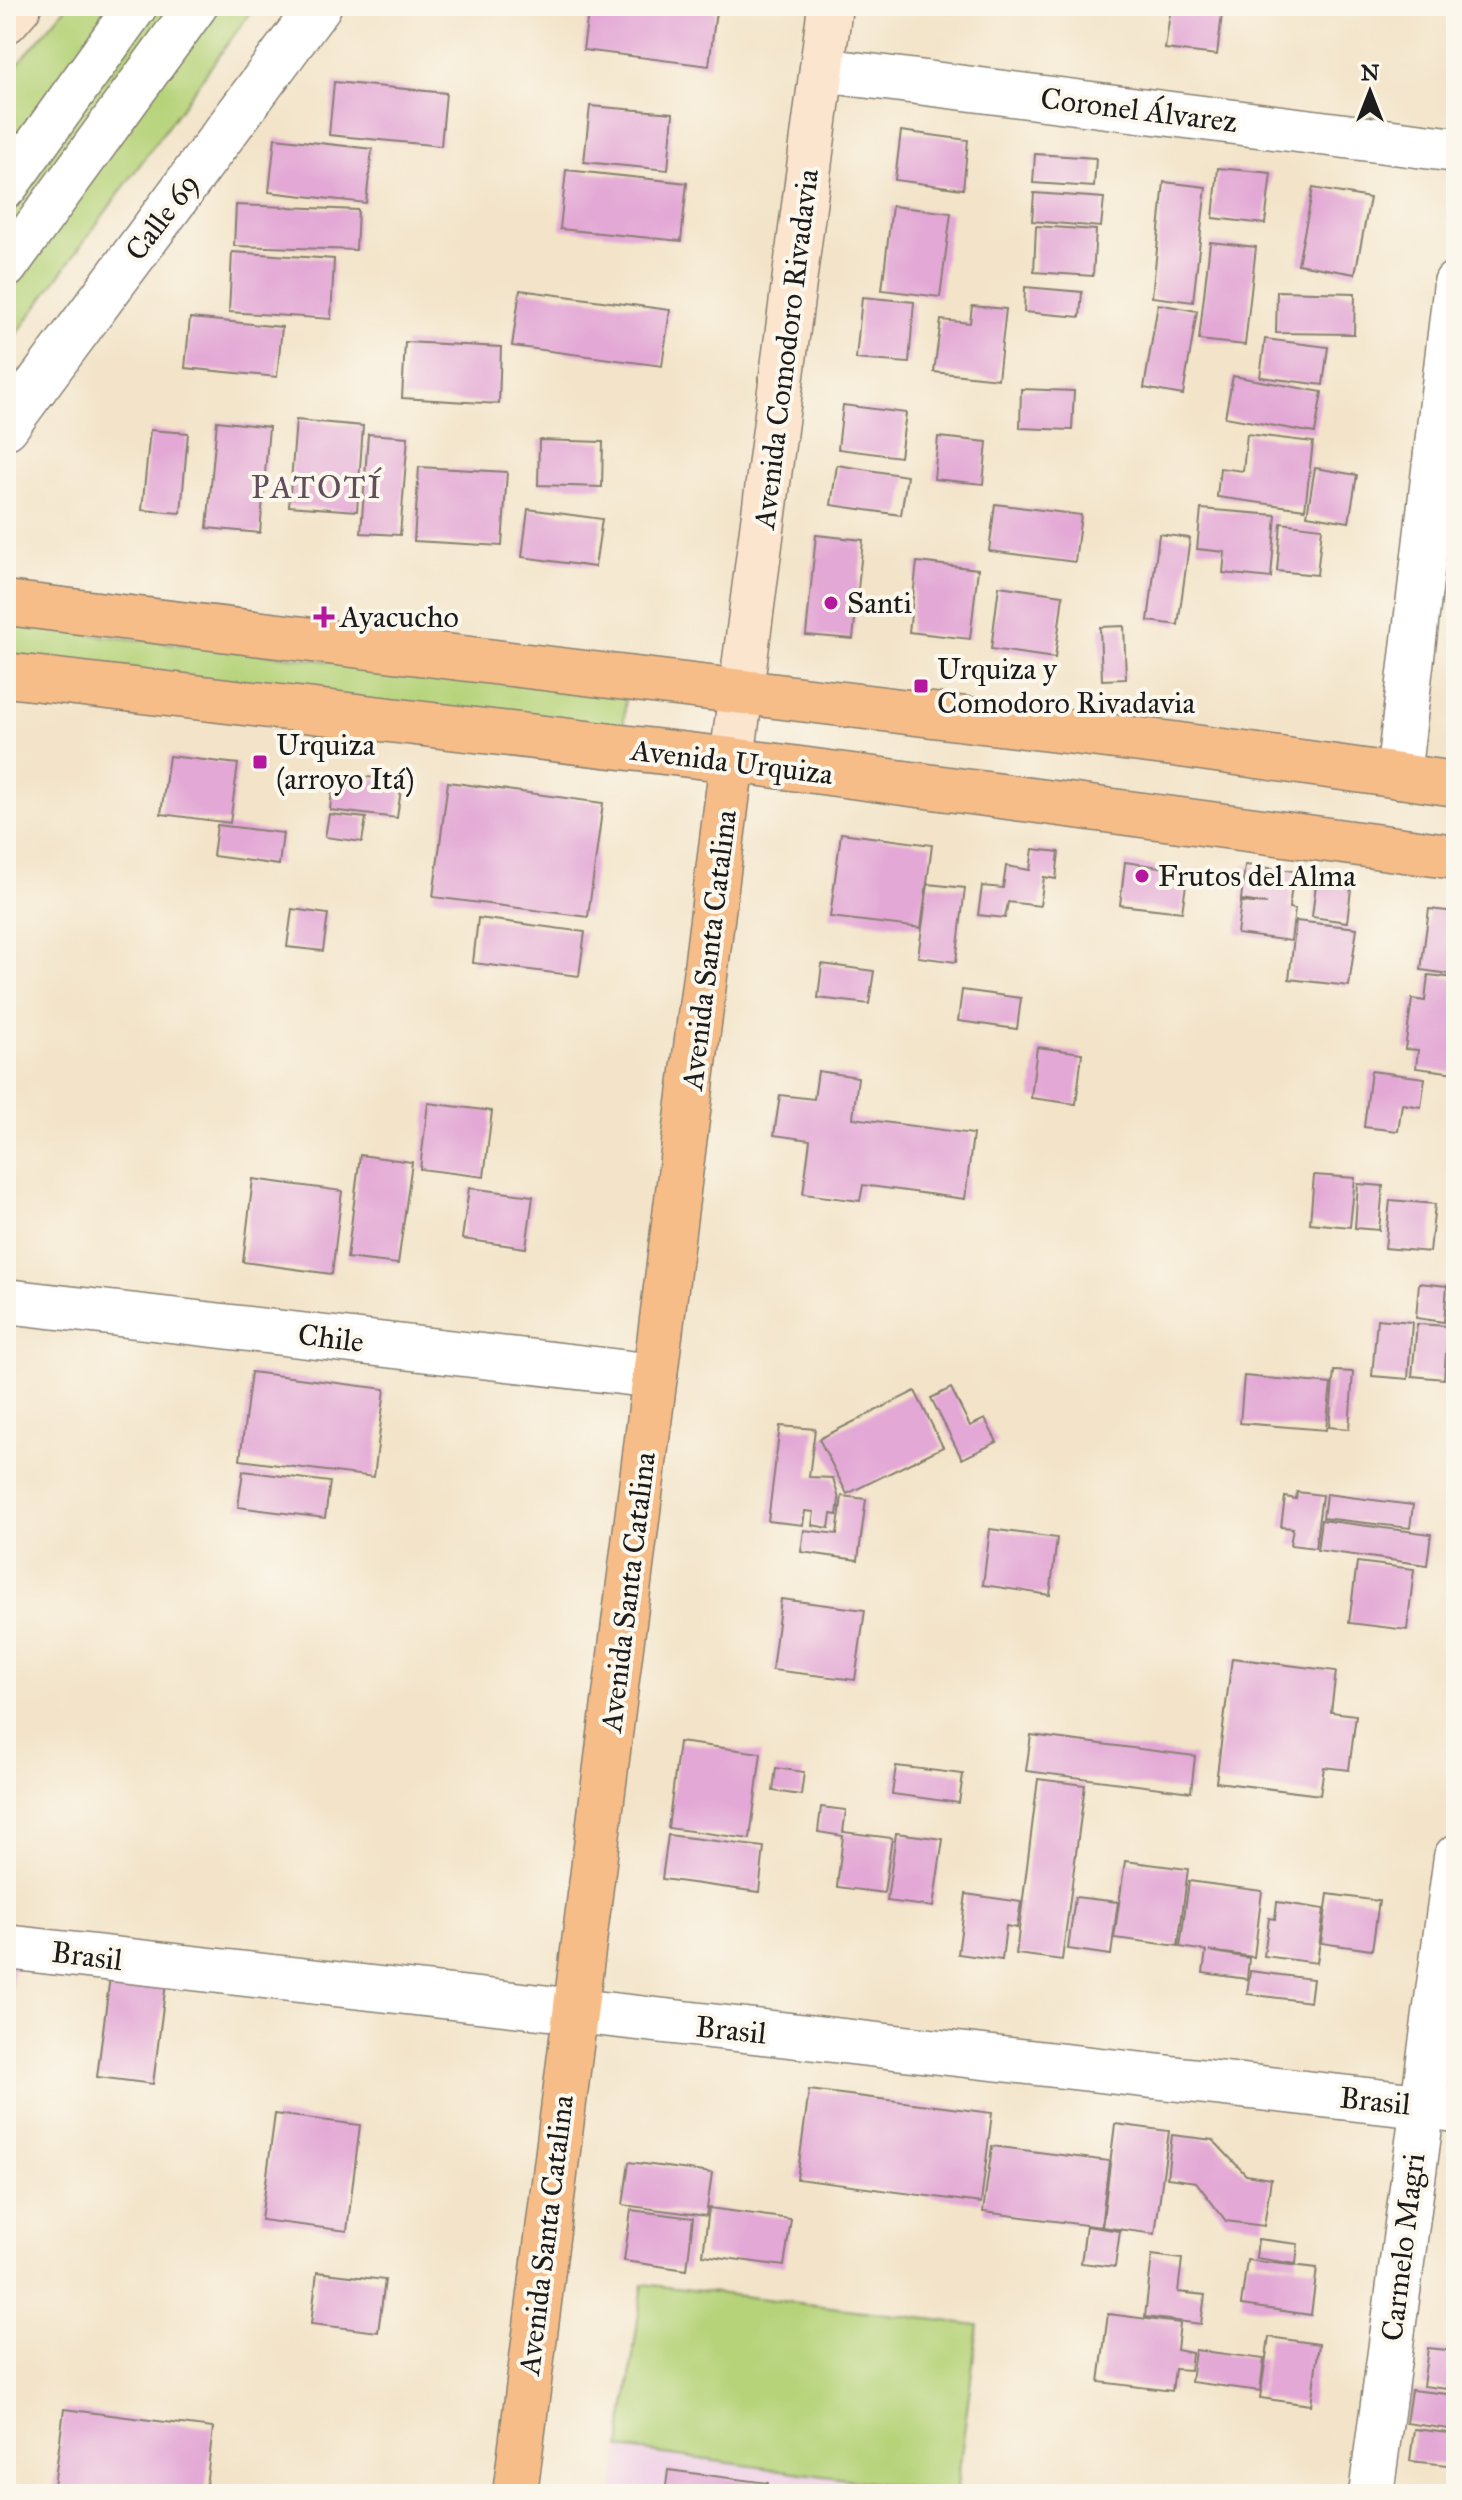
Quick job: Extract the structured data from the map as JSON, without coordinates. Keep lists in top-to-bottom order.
{
  "streets": {
    "main road": ["Avenida Comodoro Rivadavia", "Avenida Urquiza", "Avenida Santa Catalina"],
    "street": [
      "Coronel Álvarez",
      "Calle 69",
      "Chile",
      "Brasil",
      "Carmelo Magri"
    ]
  },
  "crossings": [
    ["Coronel Álvarez", "Avenida Comodoro Rivadavia"],
    ["Avenida Comodoro Rivadavia", "Avenida Santa Catalina"],
    ["Avenida Urquiza", "Avenida Santa Catalina"],
    ["Avenida Santa Catalina", "Chile"],
    ["Avenida Santa Catalina", "Brasil"],
    ["Brasil", "Carmelo Magri"]
  ],
  "districts": ["PATOTÍ"],
  "places": {
    "other": ["Santi", "Frutos del Alma"],
    "health": ["Ayacucho"],
    "transit": ["Urquiza y Comodoro Rivadavia", "Urquiza (arroyo Itá)"]
  },
  "north": "top"
}
